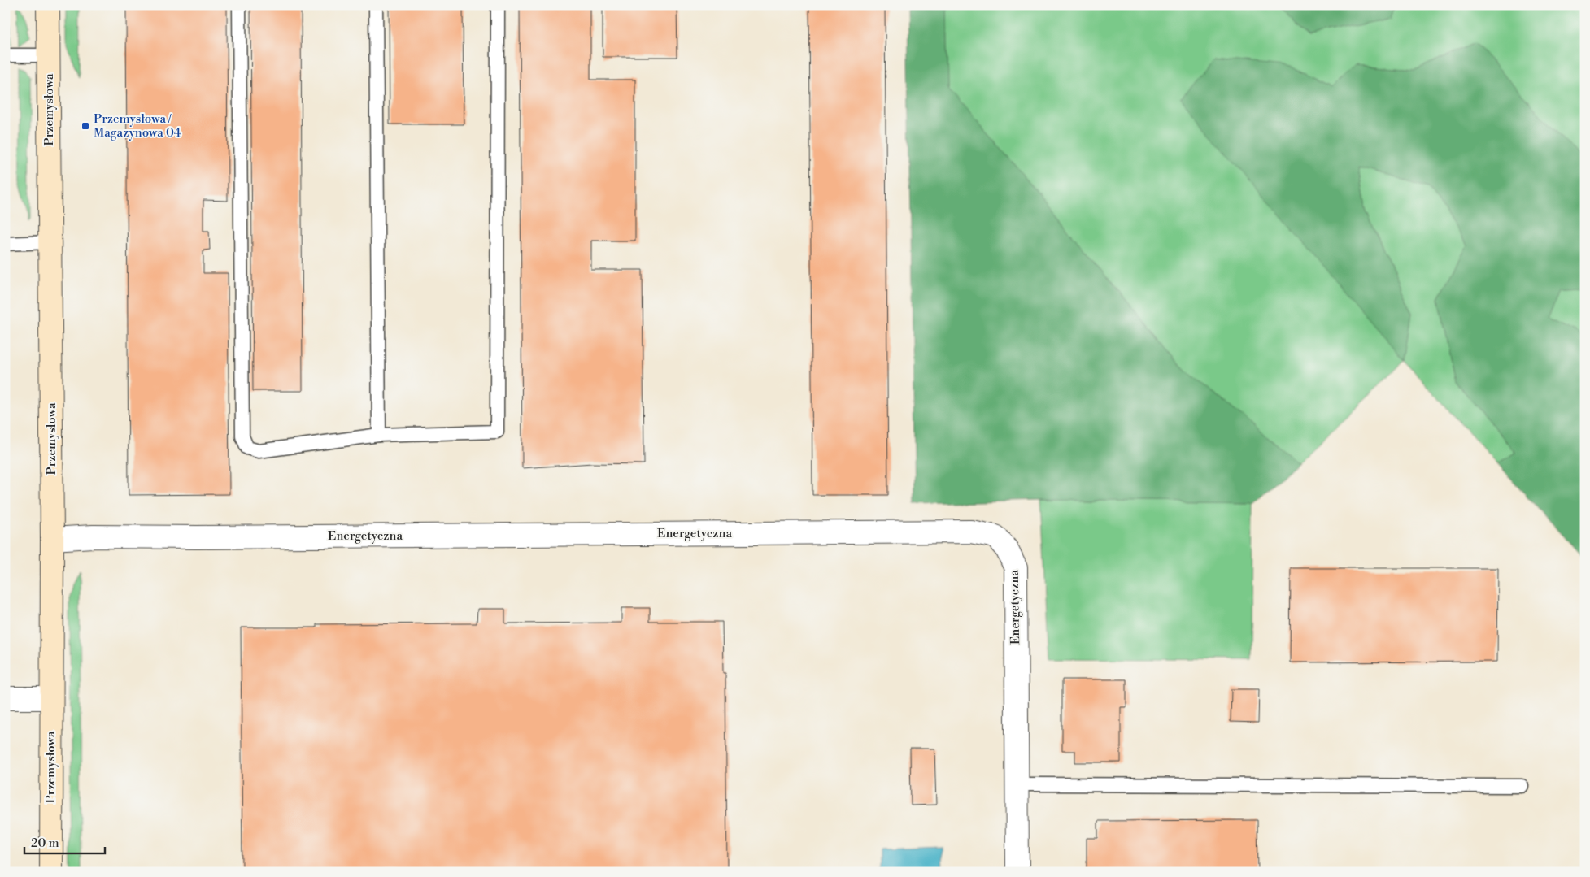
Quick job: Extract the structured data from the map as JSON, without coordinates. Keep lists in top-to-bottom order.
{
  "streets": {
    "street": ["Przemysłowa", "Energetyczna"]
  },
  "crossings": [
    ["Przemysłowa", "Energetyczna"]
  ],
  "places": {
    "transit": ["Przemysłowa / Magazynowa 04"]
  },
  "scale_bar": "20 m"
}
